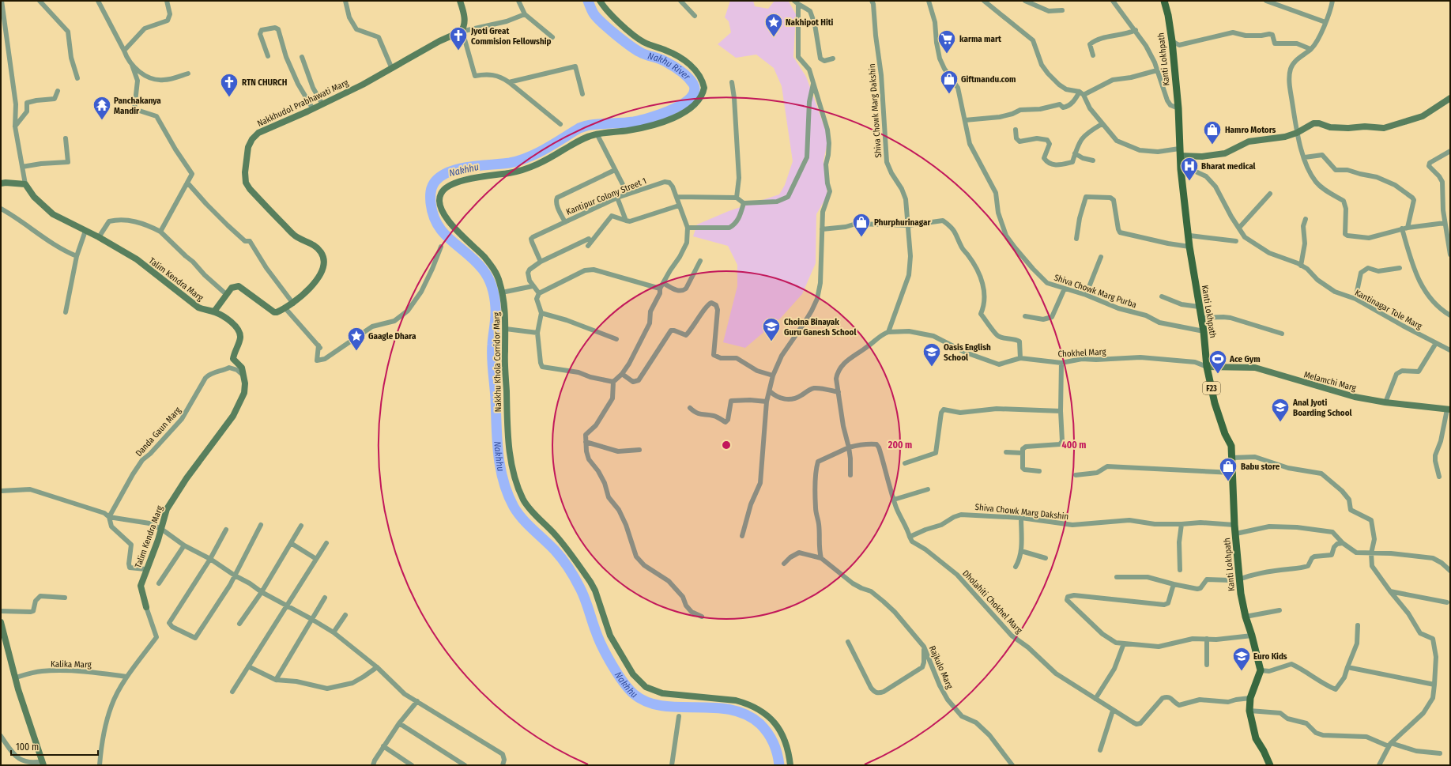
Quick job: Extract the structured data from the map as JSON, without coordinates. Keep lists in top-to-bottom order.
{
  "streets": {
    "main road": ["Kanti Lokhpath", "F23"],
    "street": [
      "Nakkhudol Prabhawati Marg",
      "Shiva Chowk Marg Dakshin",
      "Kantipur Colony Street 1",
      "Talim Kendra Marg",
      "Shiva Chowk Marg Purba",
      "Kantinagar Tole Marg",
      "Chokhel Marg",
      "Nakkhu Khola Corridor Marg",
      "Melamchi Marg",
      "Danda Gaun Marg",
      "Dholahiti Chokhel Marg",
      "Kalika Marg",
      "Rajkulo Marg"
    ]
  },
  "crossings": [
    ["Kanti Lokhpath", "Shiva Chowk Marg Dakshin"],
    ["Kanti Lokhpath", "Shiva Chowk Marg Purba"],
    ["Kanti Lokhpath", "Kantinagar Tole Marg"],
    ["Kanti Lokhpath", "Chokhel Marg"],
    ["Kanti Lokhpath", "Melamchi Marg"],
    ["Nakkhudol Prabhawati Marg", "Talim Kendra Marg"],
    ["Shiva Chowk Marg Dakshin", "Chokhel Marg"],
    ["Shiva Chowk Marg Dakshin", "Dholahiti Chokhel Marg"],
    ["Talim Kendra Marg", "Danda Gaun Marg"],
    ["Chokhel Marg", "Melamchi Marg"]
  ],
  "water": ["Nakhu River", "Nakhhu"],
  "places": {
    "place": ["Nakhipot Hiti", "Gaagle Dhara"],
    "church": ["Jyoti Great Commision Fellowship", "RTN CHURCH"],
    "supermarket": ["karma mart"],
    "shop": [
      "Giftmandu.com",
      "Hamro Motors",
      "Phurphurinagar",
      "Babu store"
    ],
    "temple": ["Panchakanya Mandir"],
    "hospital": ["Bharat medical"],
    "school or university": [
      "Choina Binayak Guru Ganesh School",
      "Oasis English School",
      "Anal Jyoti Boarding School",
      "Euro Kids"
    ],
    "sports": ["Ace Gym"]
  },
  "scale_bar": "100 m",
  "rings": ["200 m", "400 m"]
}
